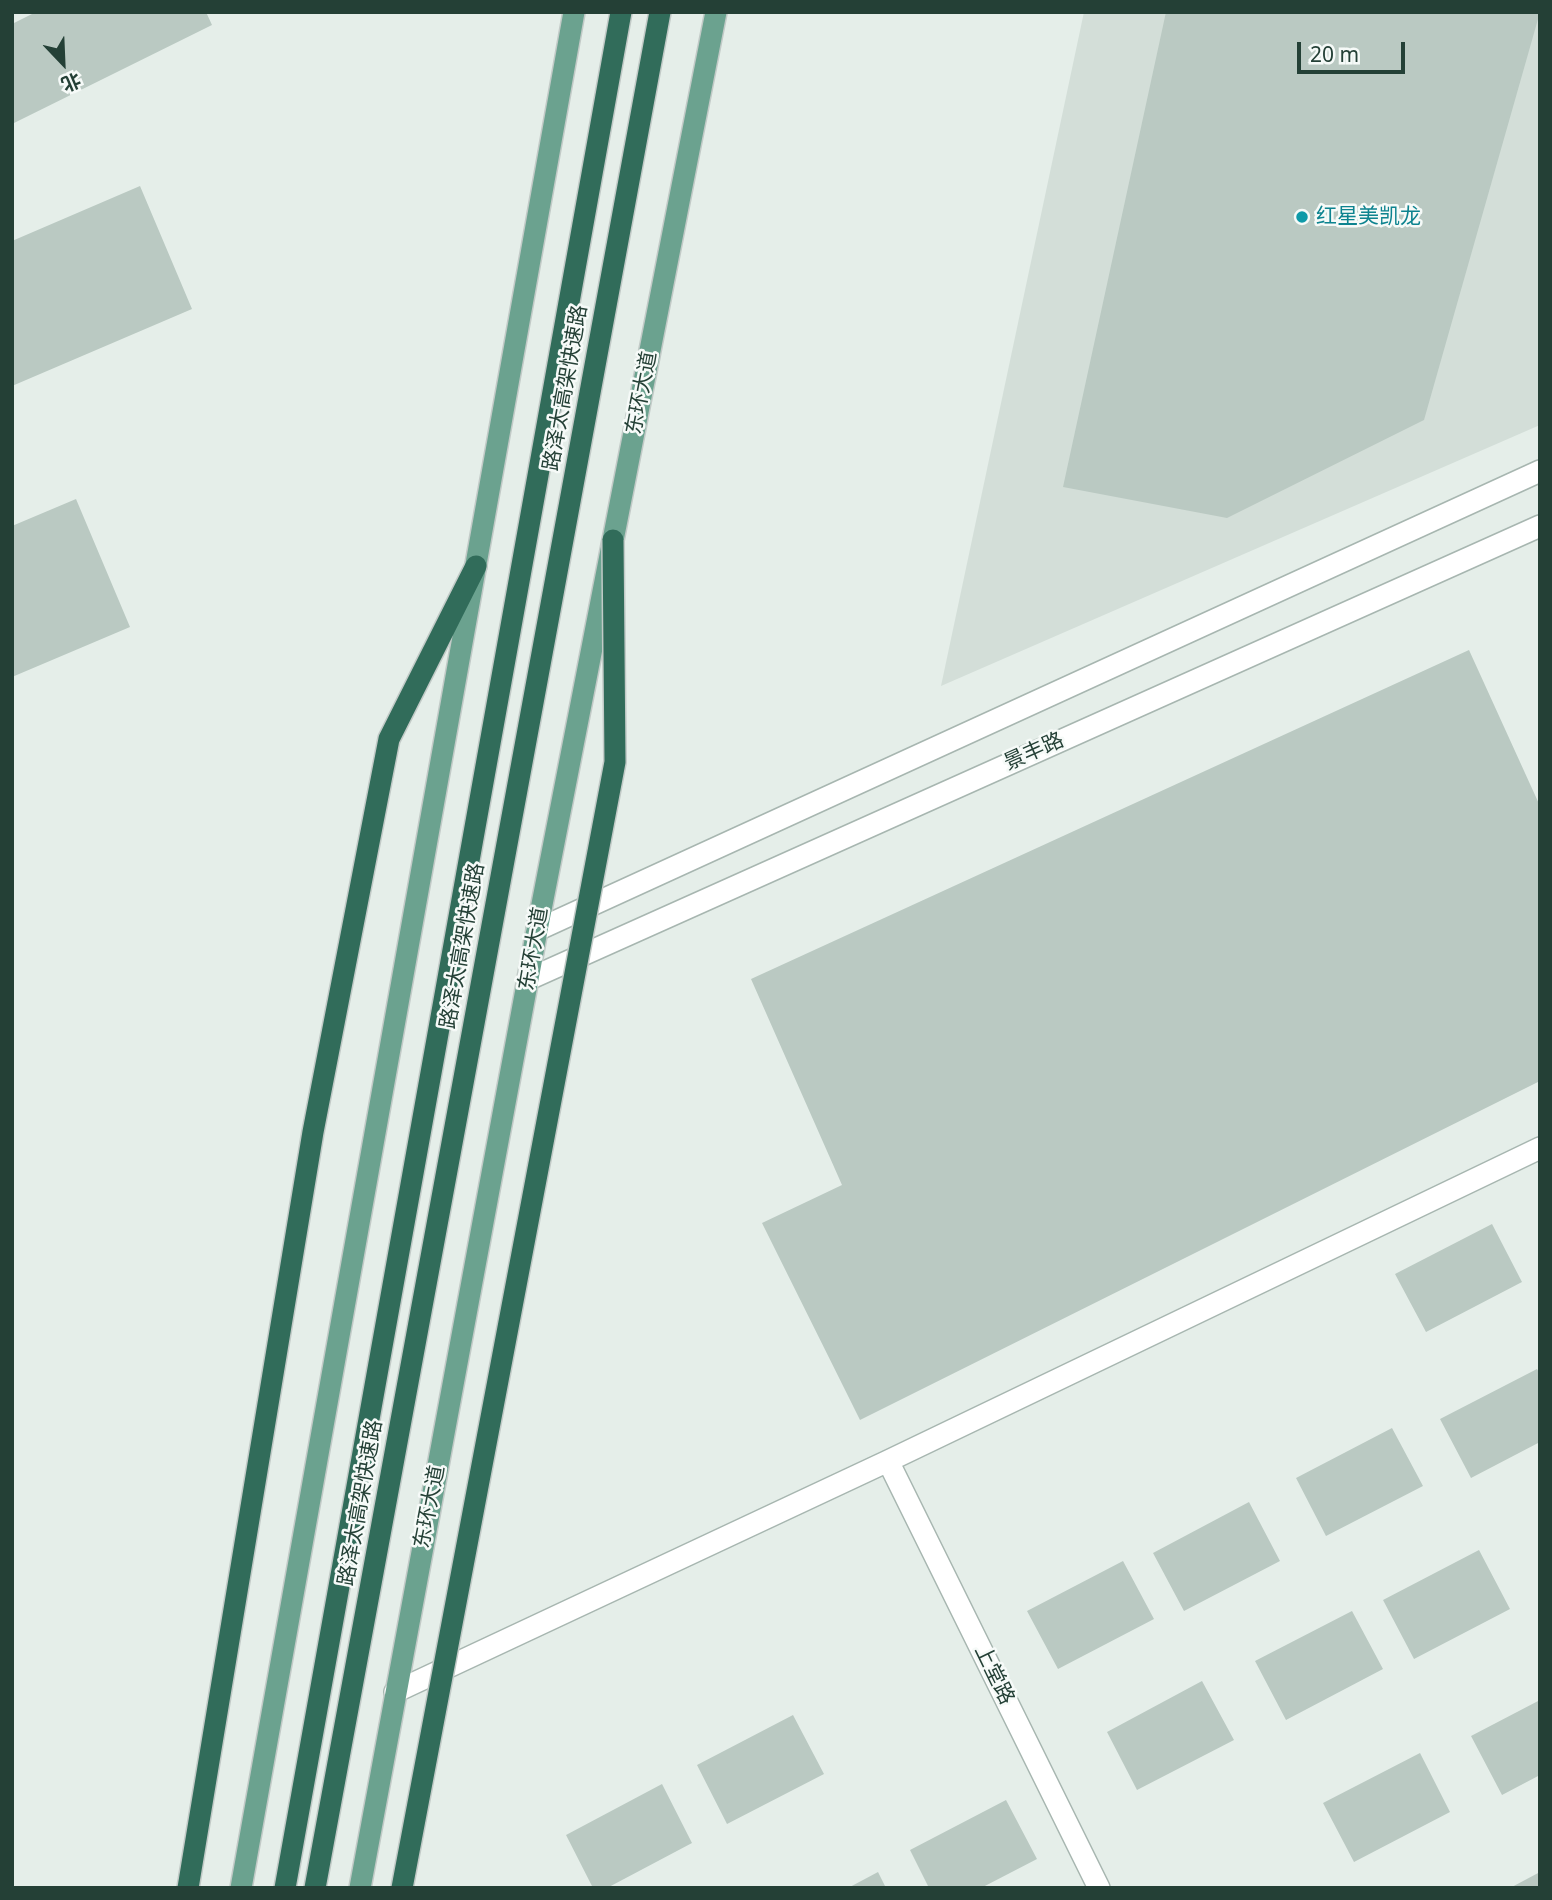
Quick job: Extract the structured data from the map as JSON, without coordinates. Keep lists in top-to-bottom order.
{
  "streets": {
    "highway": ["路泽太高架快速路"],
    "main road": ["东环大道"],
    "street": ["景丰路", "上堂路"]
  },
  "crossings": [
    ["东环大道", "景丰路"]
  ],
  "places": ["红星美凯龙"],
  "scale_bar": "20 m",
  "north": "bottom right"
}
